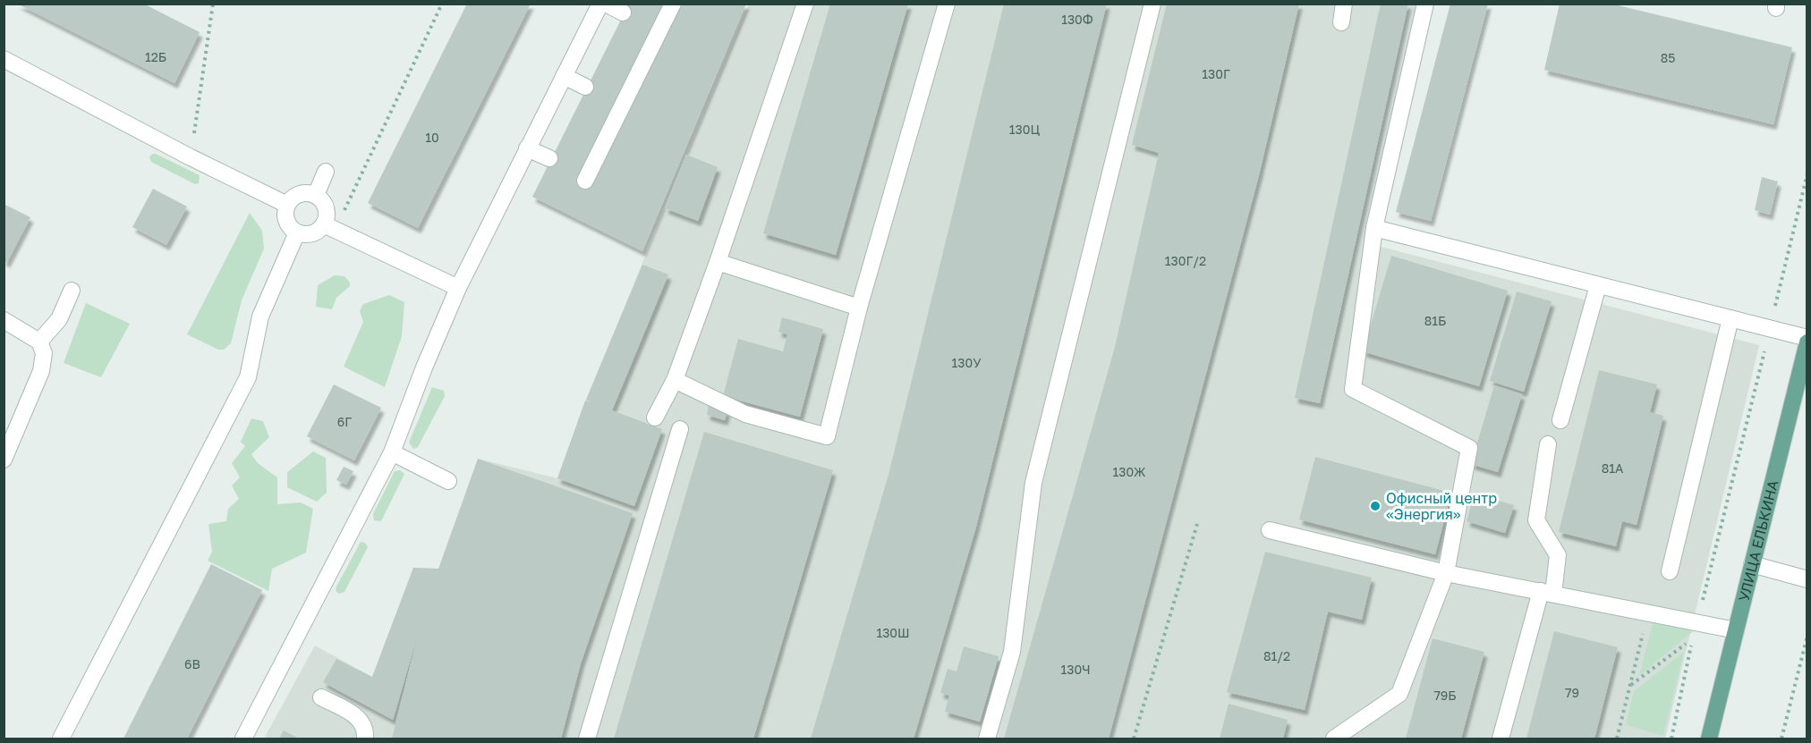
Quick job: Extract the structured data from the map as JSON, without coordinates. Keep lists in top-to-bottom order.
{
  "streets": {
    "main road": ["УЛИЦА ЕЛЬКИНА"]
  },
  "places": ["Офисный центр «Энергия»"],
  "house_numbers": [
    "130Ф",
    "12Б",
    "85",
    "130Г",
    "130Ц",
    "10",
    "130Г/2",
    "81Б",
    "130У",
    "6Г",
    "81А",
    "130Ж",
    "130Ш",
    "81/2",
    "6В",
    "130Ч",
    "79",
    "79Б"
  ]
}
